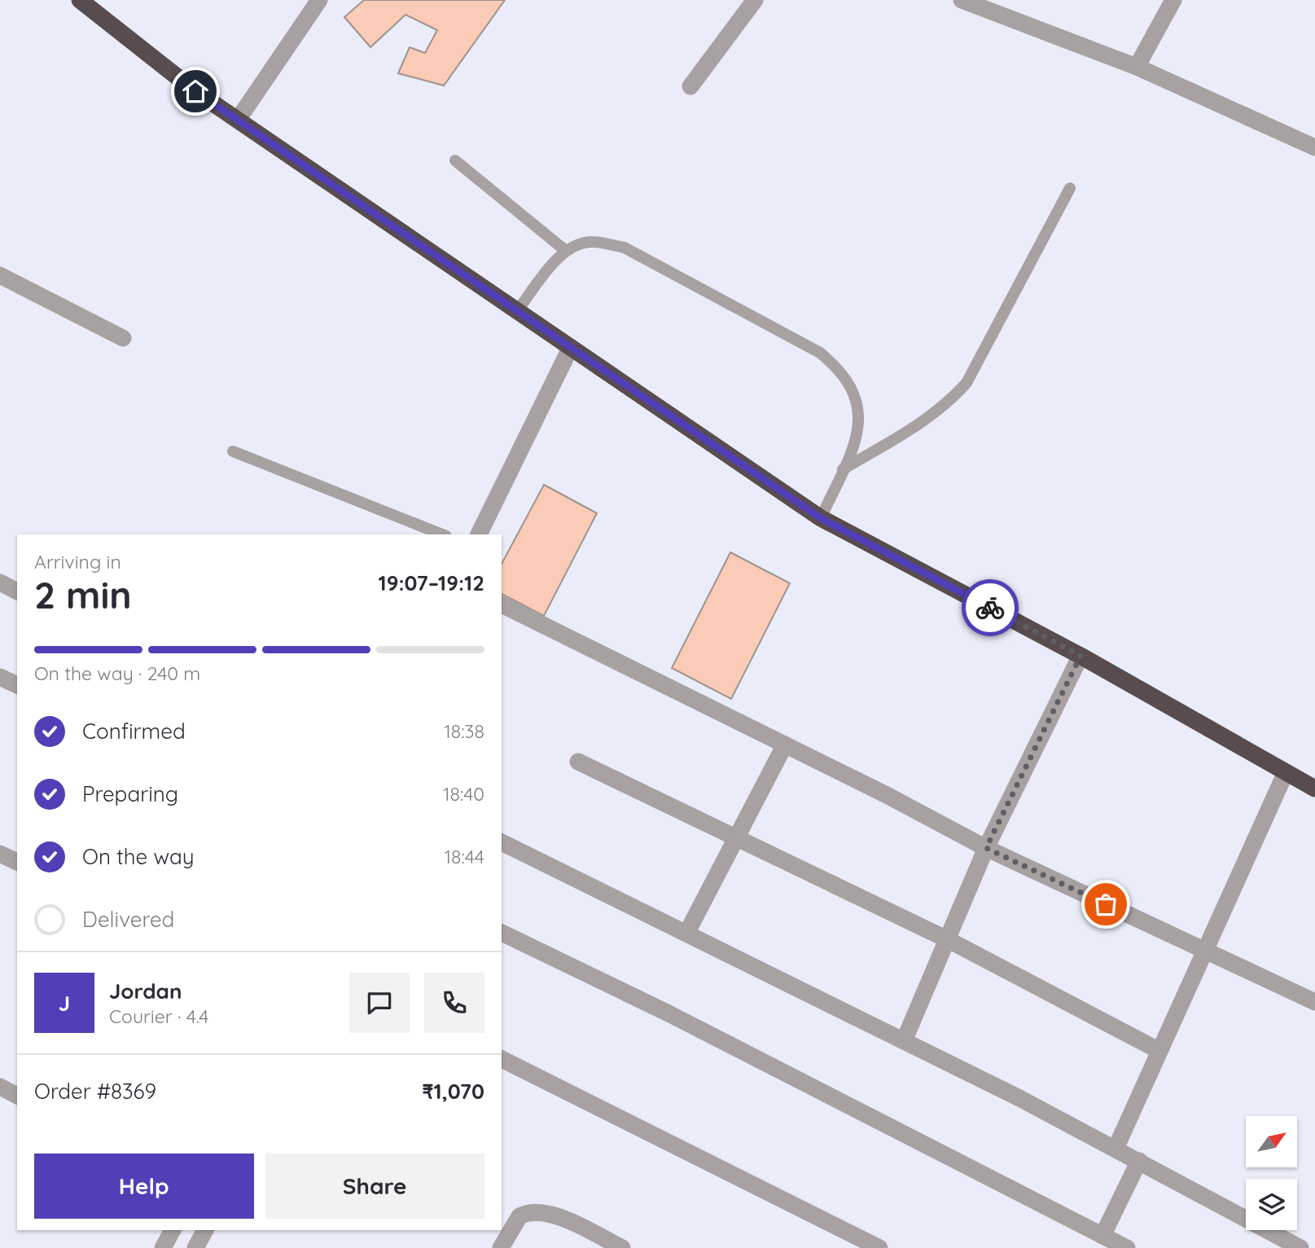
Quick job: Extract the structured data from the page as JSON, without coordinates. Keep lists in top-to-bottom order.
{
  "north": "top right",
  "page": {
    "heading": ["2 min", "Arriving in", "19:07–19:12"],
    "panel": [
      "Jordan",
      "Courier · 4.4",
      "Order #8369",
      "₹1,070"
    ],
    "bar": "On the way · 240 m",
    "list": [
      ["Confirmed", "18:38"],
      ["Preparing", "18:40"],
      ["On the way", "18:44"],
      "Delivered"
    ],
    "round": "J",
    "buttons": ["Help", "Share"]
  }
}
